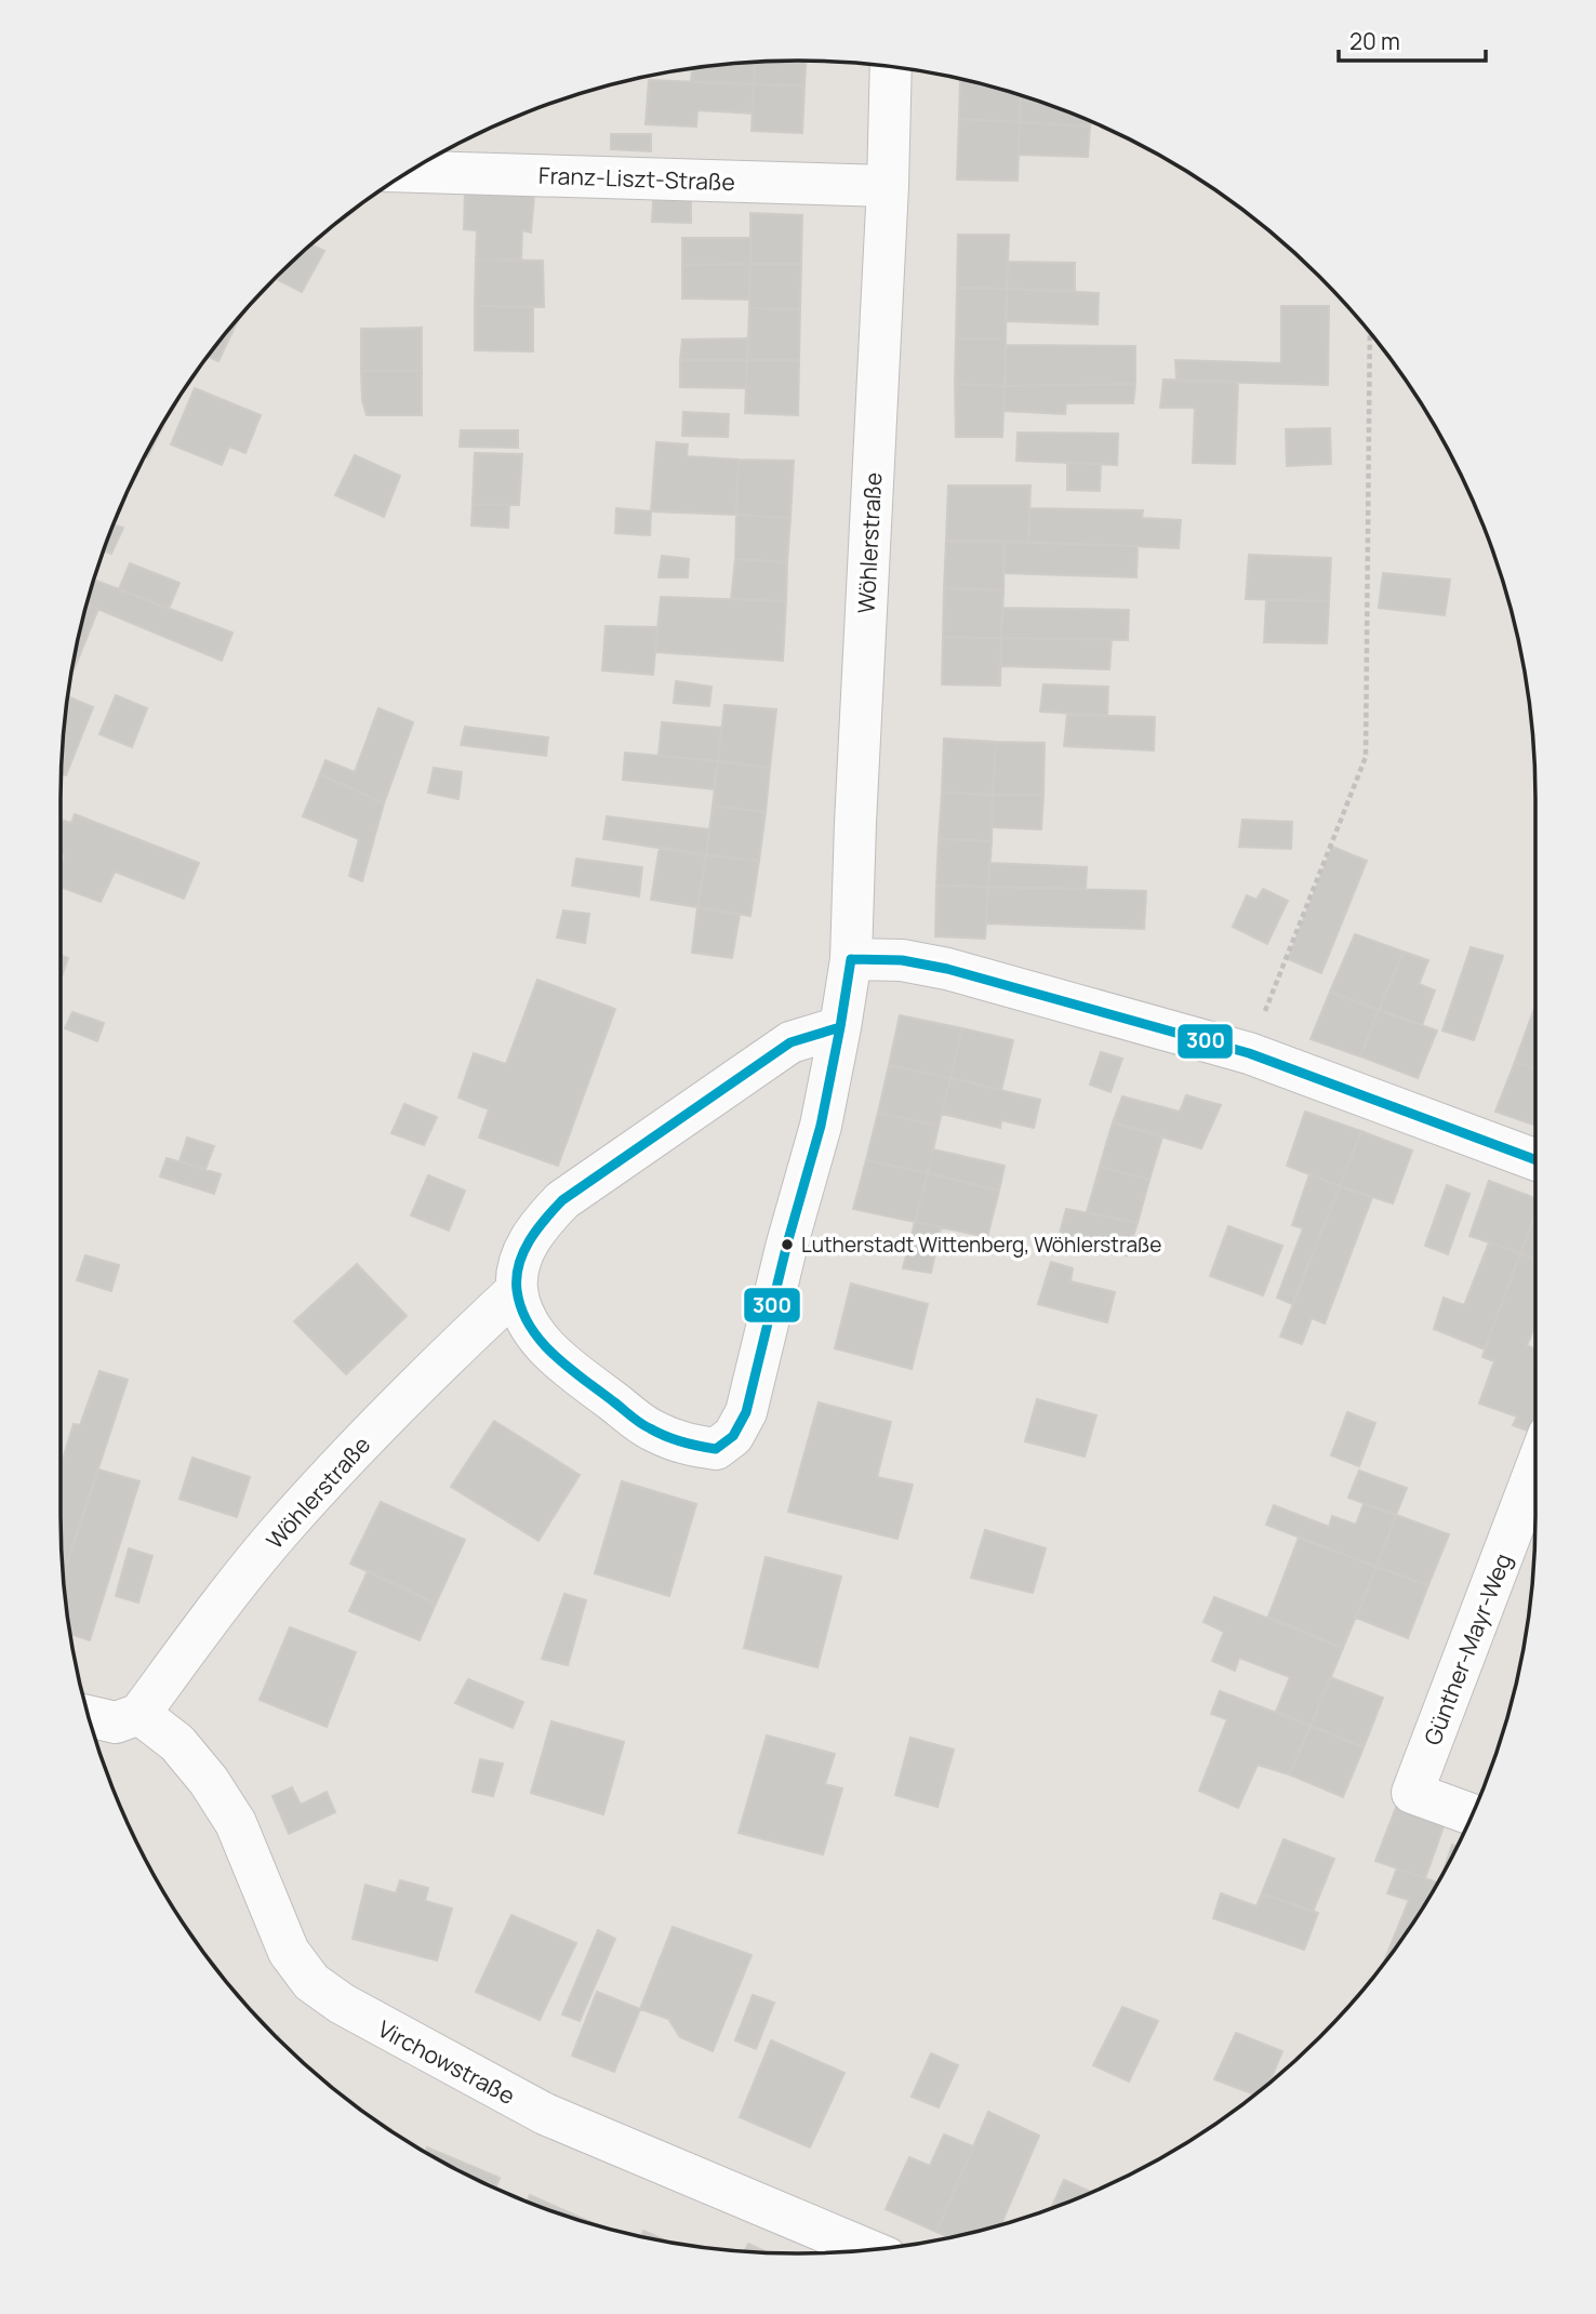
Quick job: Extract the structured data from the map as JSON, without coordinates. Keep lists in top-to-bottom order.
{
  "streets": {
    "street": [
      "Franz-Liszt-Straße",
      "Wöhlerstraße",
      "Günther-Mayr-Weg",
      "Virchowstraße"
    ]
  },
  "crossings": [
    ["Franz-Liszt-Straße", "Wöhlerstraße"],
    ["Wöhlerstraße", "Virchowstraße"]
  ],
  "places": ["Lutherstadt Wittenberg, Wöhlerstraße"],
  "lines": ["transit line 300"],
  "scale_bar": "20 m"
}
